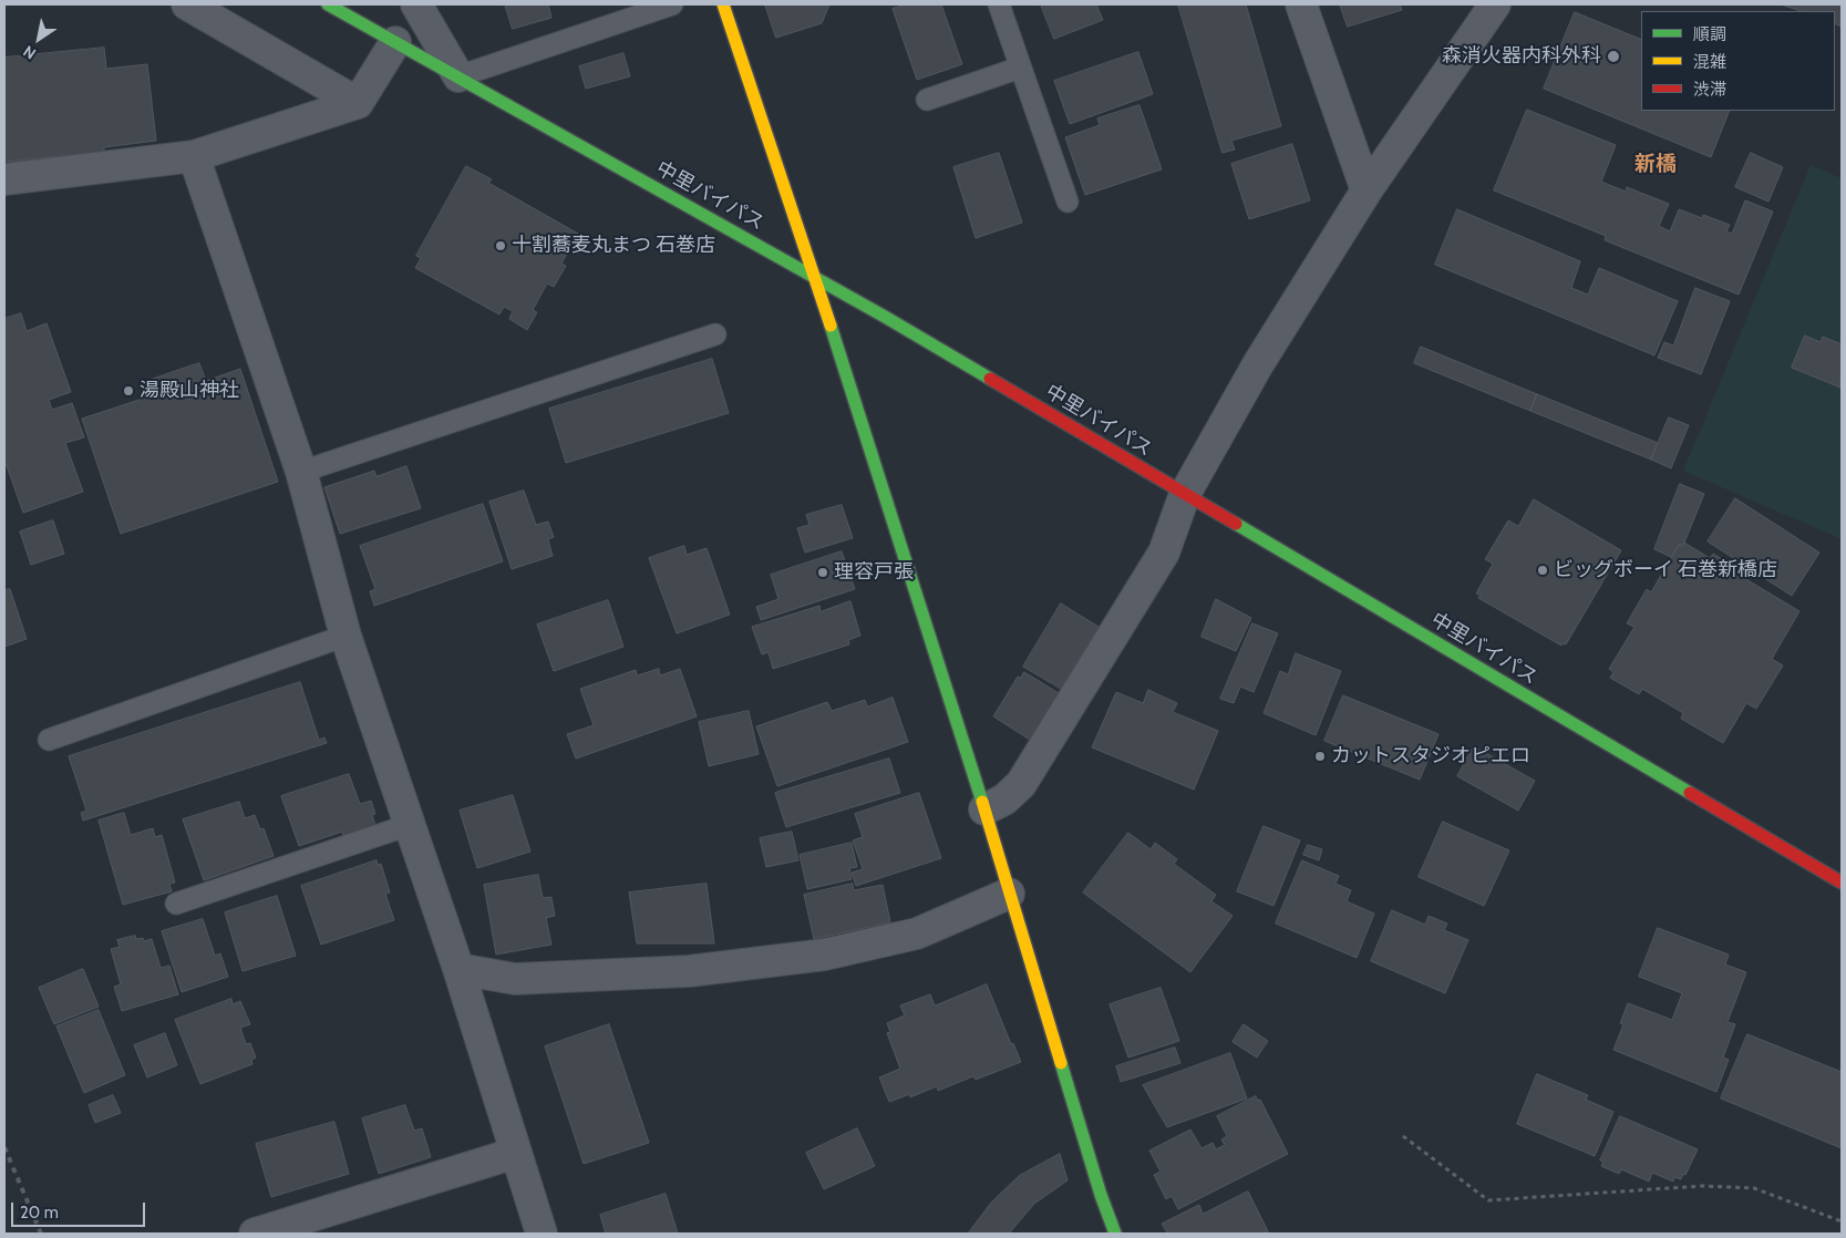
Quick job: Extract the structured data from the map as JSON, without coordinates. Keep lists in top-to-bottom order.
{
  "streets": {
    "street": ["中里バイパス"]
  },
  "districts": ["新橋"],
  "places": [
    "森消火器内科外科",
    "十割蕎麦丸まつ 石巻店",
    "湯殿山神社",
    "ビッグボーイ 石巻新橋店",
    "理容戸張",
    "カットスタジオピエロ"
  ],
  "legend": ["順調", "混雑", "渋滞"],
  "scale_bar": "20 m",
  "north": "bottom left"
}
